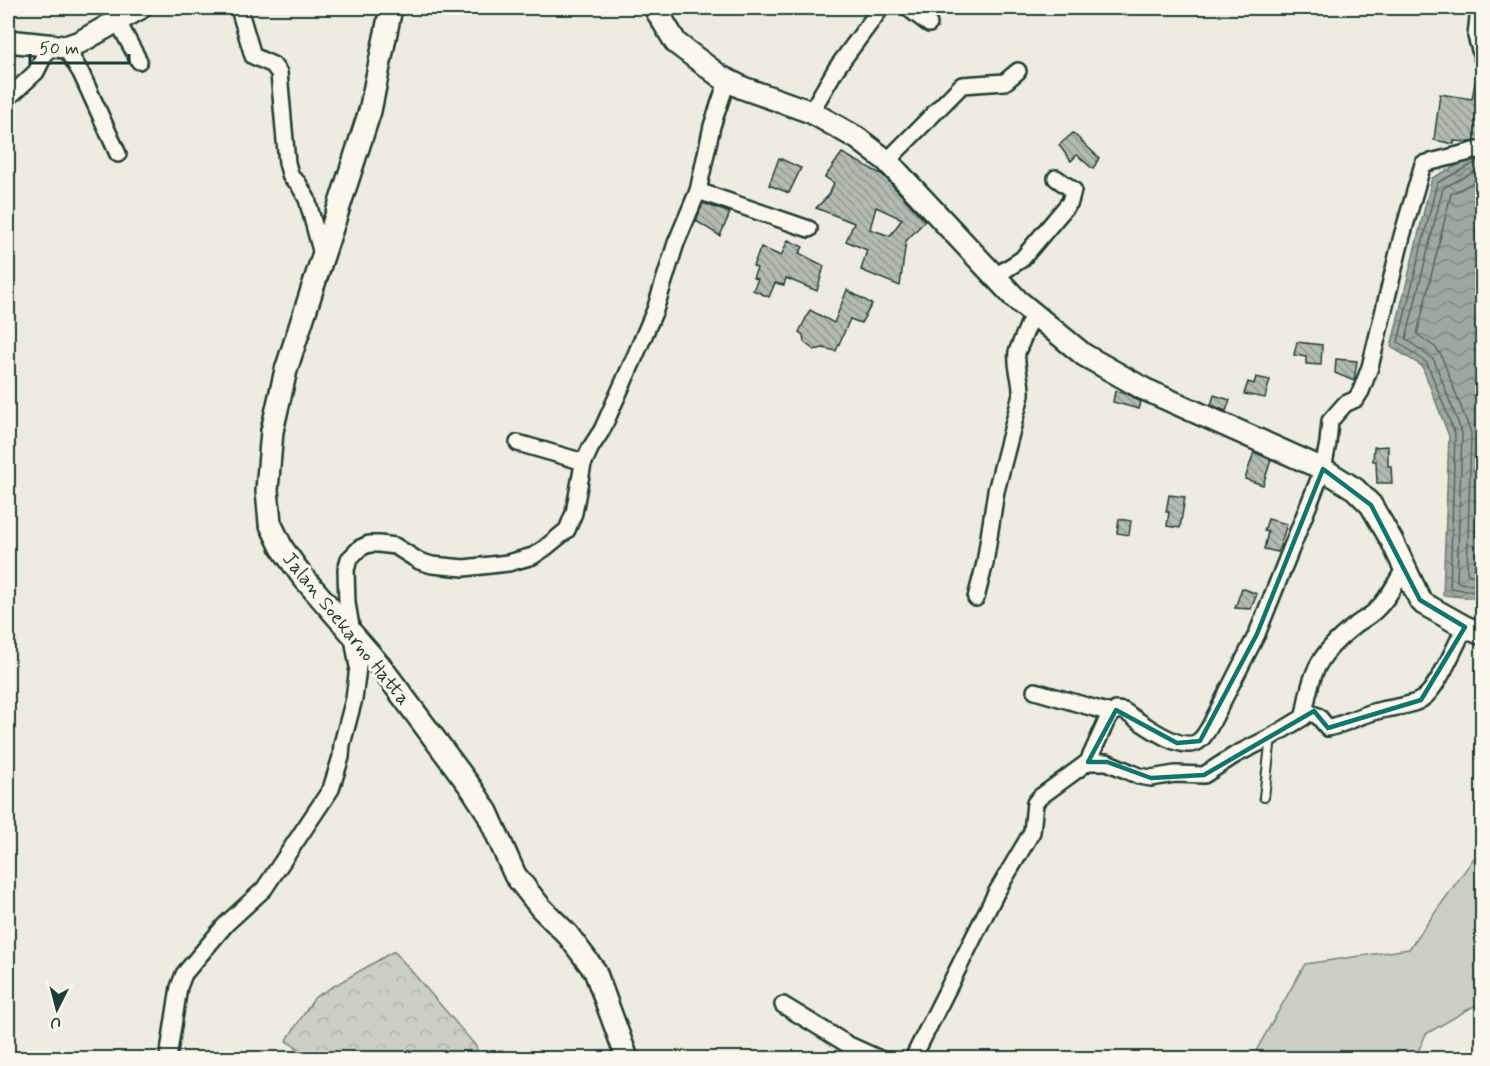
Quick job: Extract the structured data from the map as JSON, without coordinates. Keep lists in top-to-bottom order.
{
  "streets": {
    "street": ["Jalan Soekarno Hatta"]
  },
  "scale_bar": "50 m",
  "north": "bottom"
}
